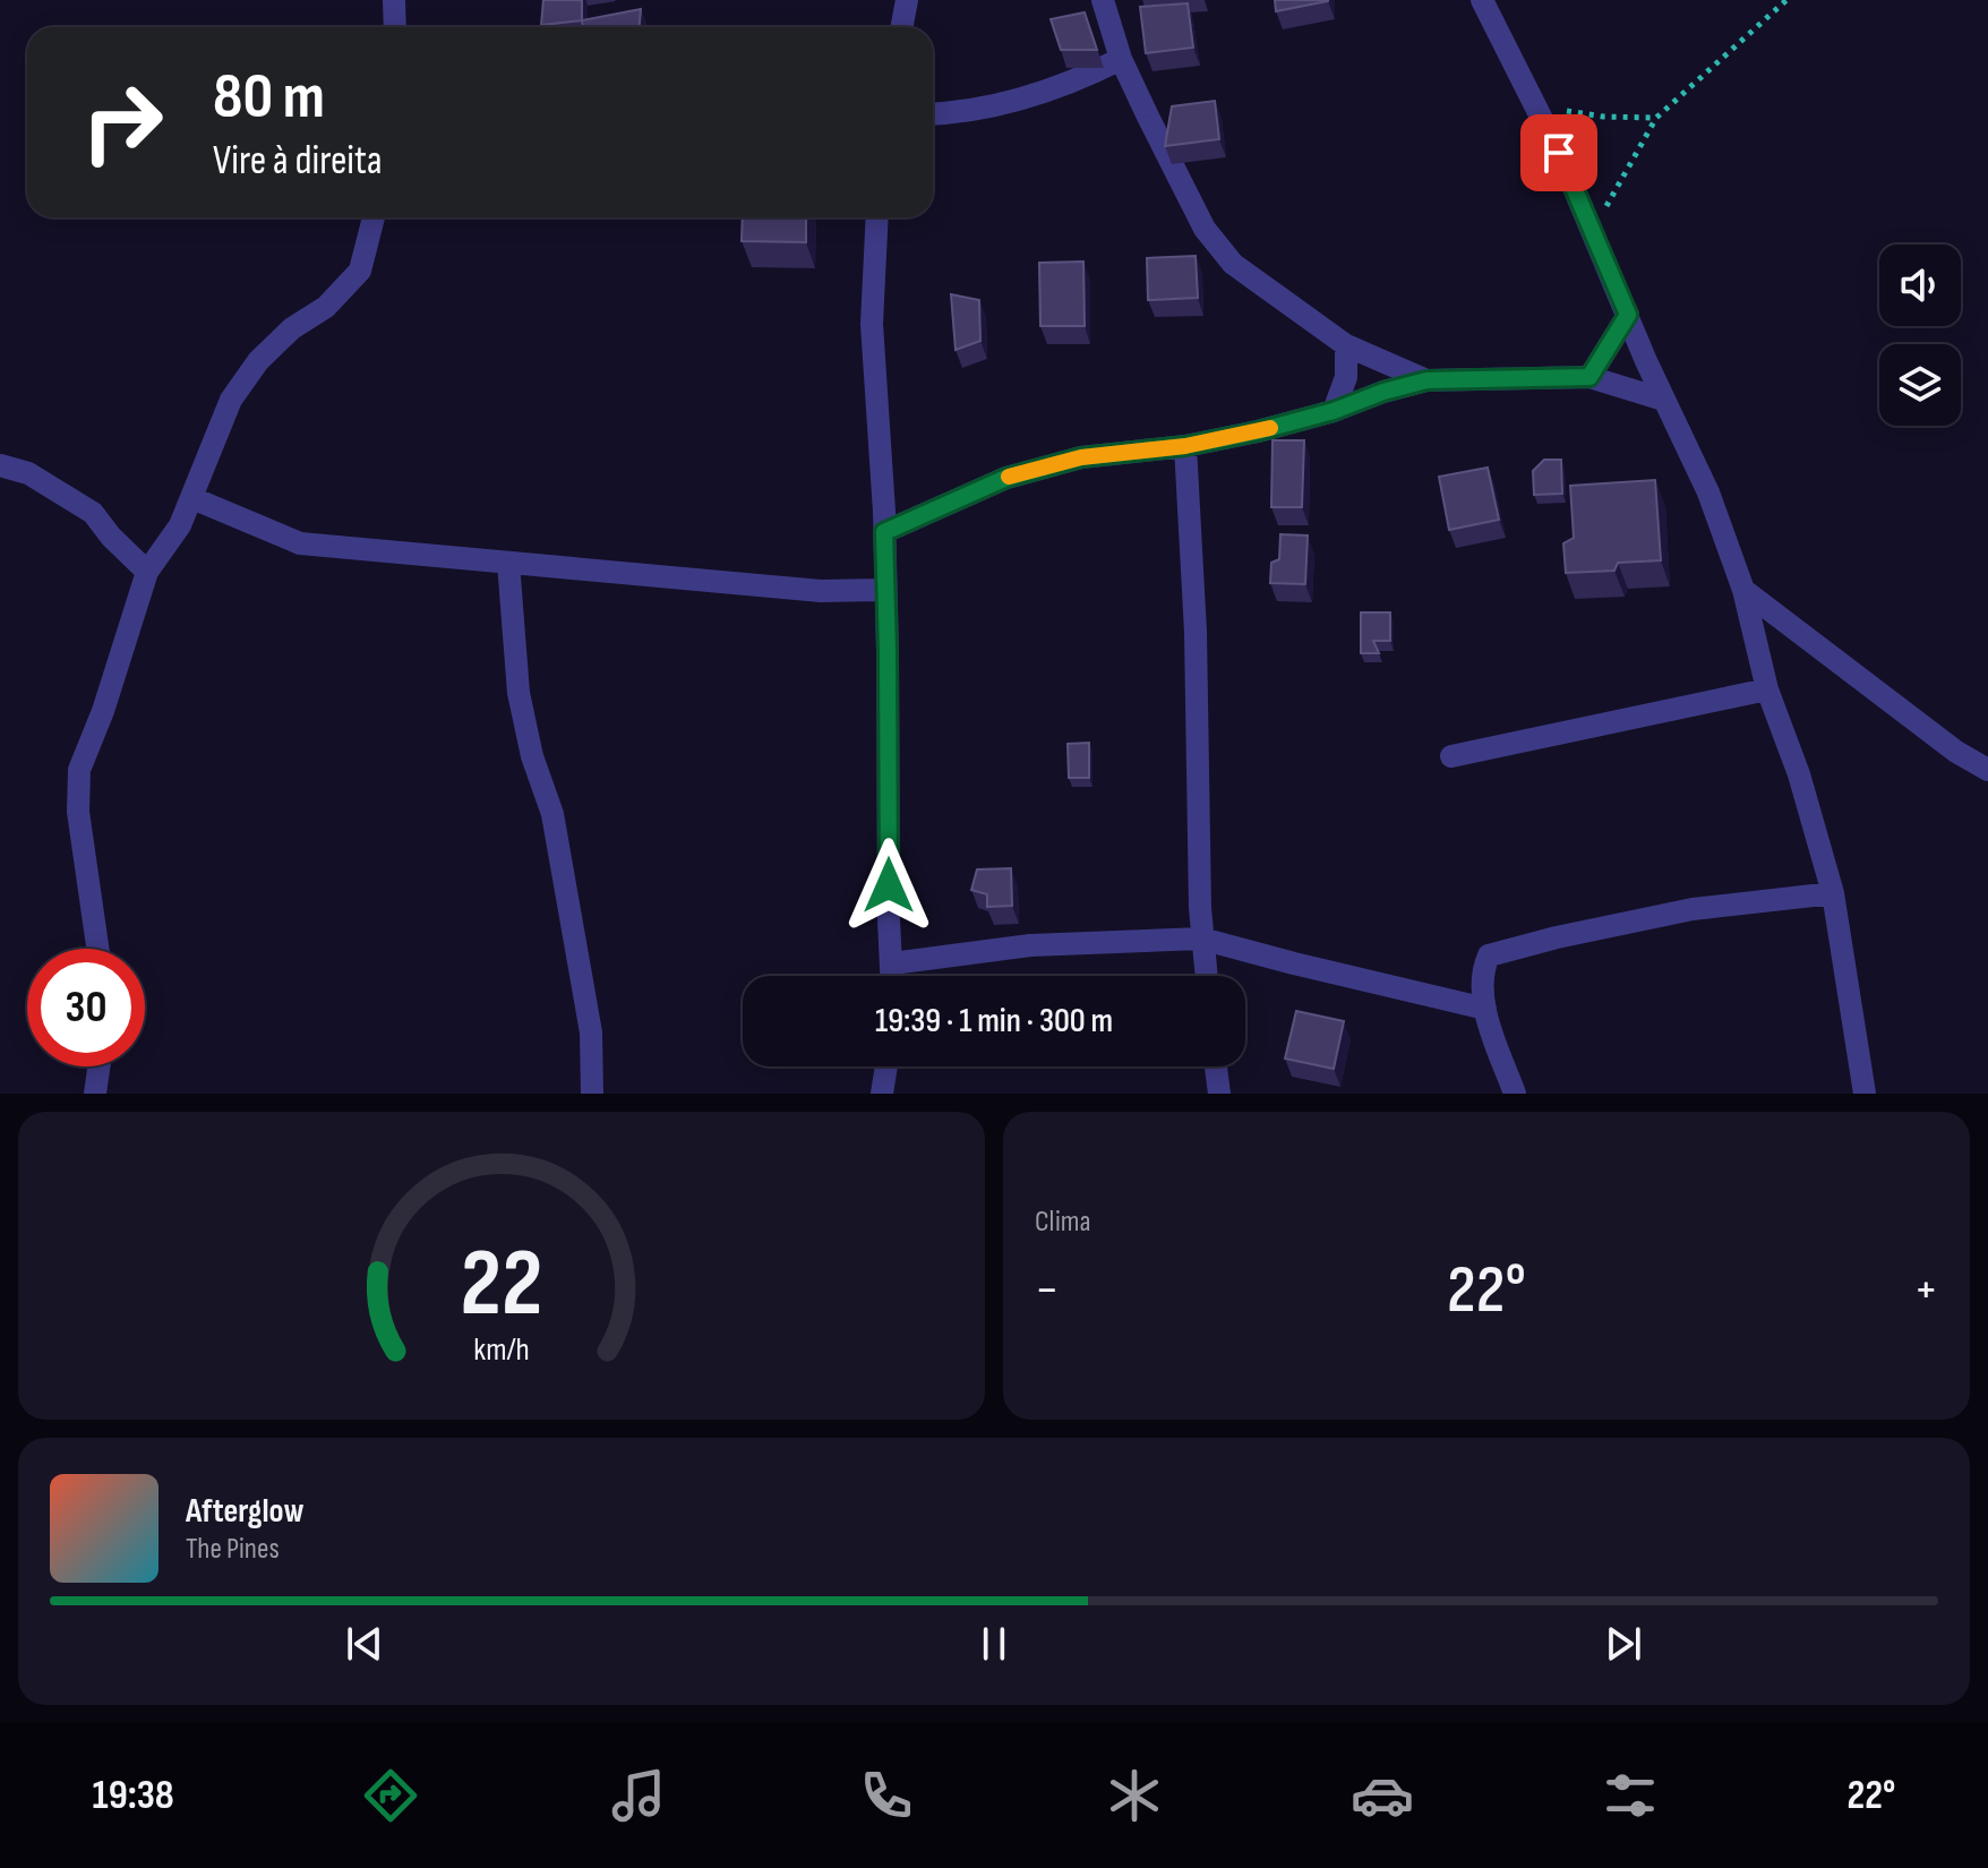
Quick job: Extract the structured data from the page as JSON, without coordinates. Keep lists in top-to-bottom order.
{
  "page": {
    "turn": ["80 m", "Vire à direita"],
    "limit": "30",
    "trip": "19:39 · 1 min · 300 m",
    "tile": "Clima",
    "heat": ["−", "22°", "+"],
    "song": ["Afterglow", "The Pines"],
    "tabs": ["19:38", "22°"],
    "gauge": ["22", "km/h"]
  }
}
